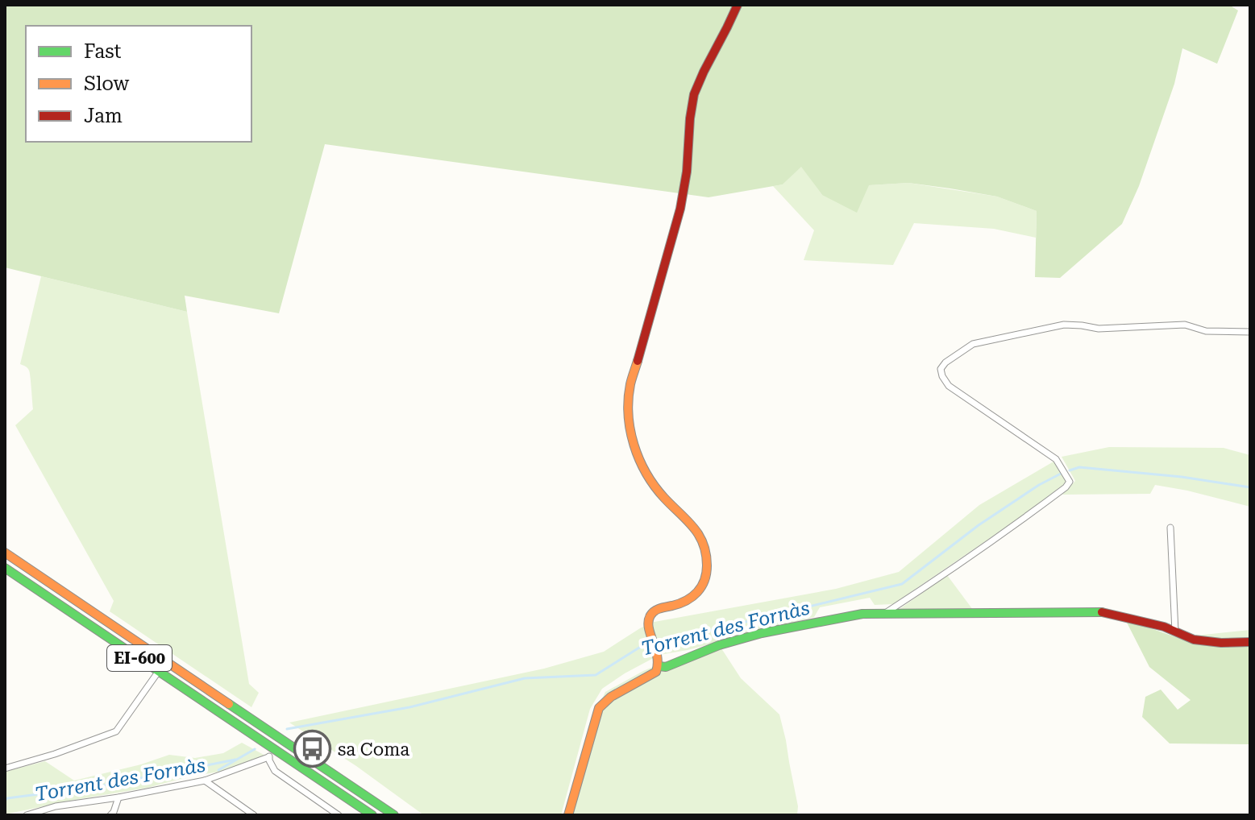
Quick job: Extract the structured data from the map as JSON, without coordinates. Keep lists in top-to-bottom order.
{
  "streets": {
    "street": ["EI-600"]
  },
  "water": ["Torrent des Fornàs"],
  "places": {
    "bus stop": ["sa Coma"]
  },
  "legend": ["Fast", "Slow", "Jam"]
}
